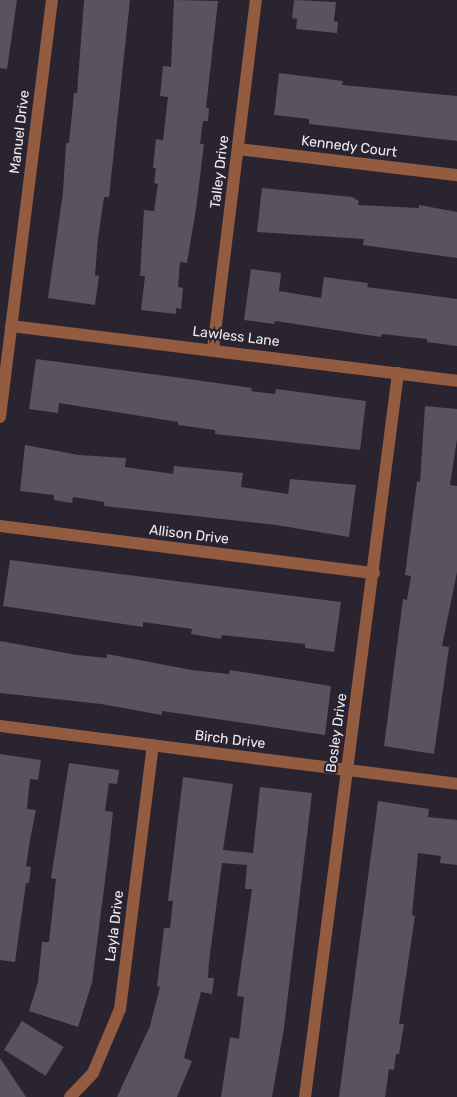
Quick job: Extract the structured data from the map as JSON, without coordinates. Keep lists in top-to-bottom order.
{
  "streets": {
    "street": [
      "Manuel Drive",
      "Kennedy Court",
      "Talley Drive",
      "Lawless Lane",
      "Allison Drive",
      "Bosley Drive",
      "Birch Drive",
      "Layla Drive"
    ]
  },
  "crossings": [
    ["Manuel Drive", "Lawless Lane"],
    ["Kennedy Court", "Talley Drive"],
    ["Talley Drive", "Lawless Lane"],
    ["Lawless Lane", "Bosley Drive"],
    ["Allison Drive", "Bosley Drive"],
    ["Bosley Drive", "Birch Drive"],
    ["Birch Drive", "Layla Drive"]
  ]
}
